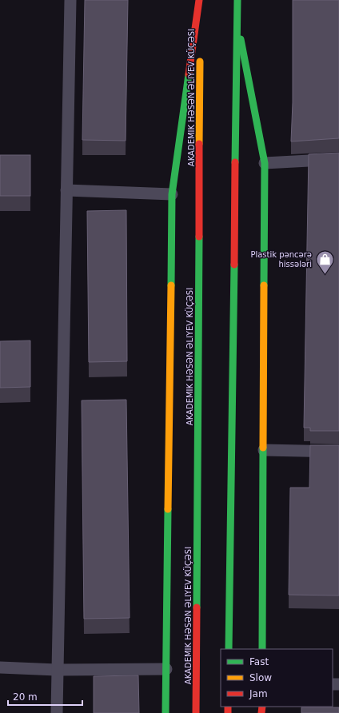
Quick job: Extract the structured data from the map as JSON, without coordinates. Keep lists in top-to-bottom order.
{
  "streets": {
    "main road": ["AKADEMIK HƏSƏN ƏLIYEV KÜÇƏSI"]
  },
  "places": {
    "shop": ["Plastik pəncərə hissələri"]
  },
  "legend": ["Fast", "Slow", "Jam"],
  "scale_bar": "20 m"
}
